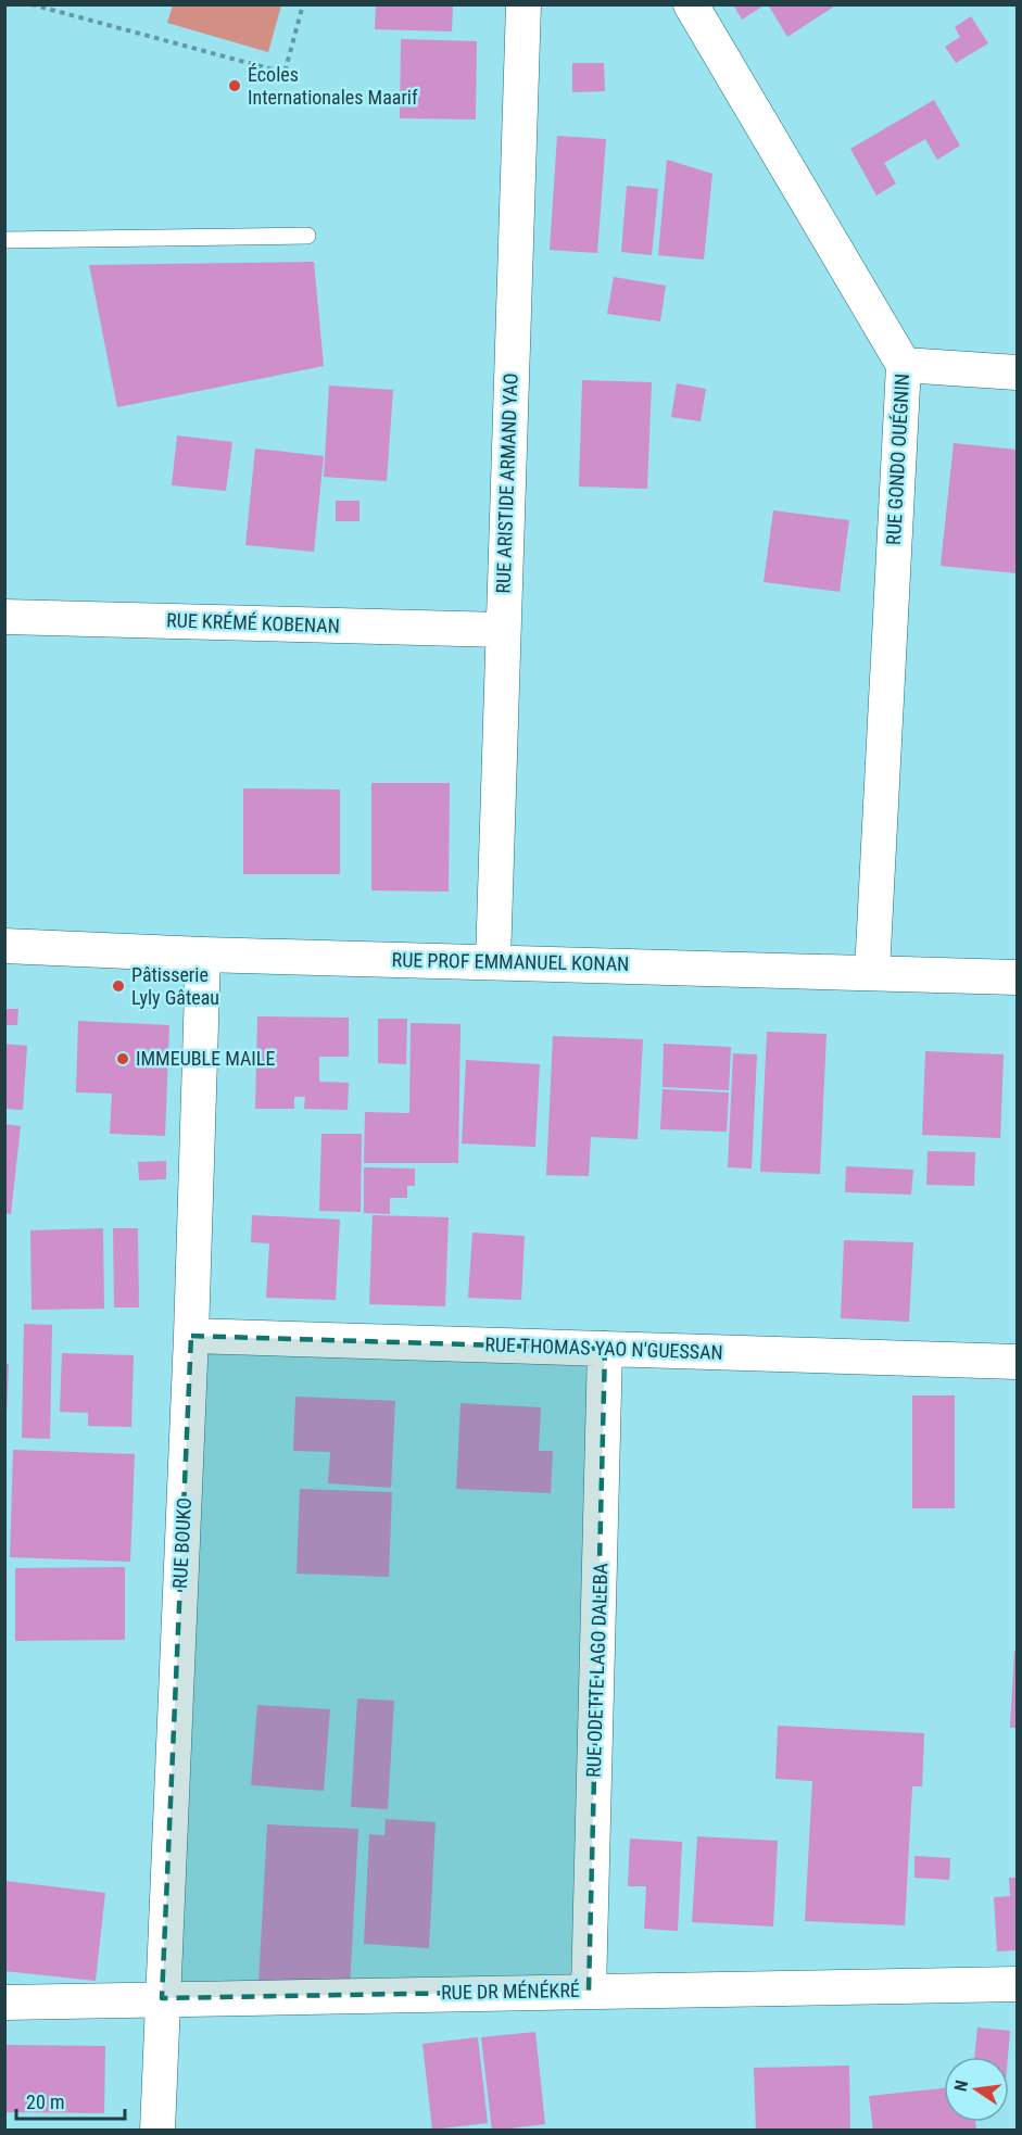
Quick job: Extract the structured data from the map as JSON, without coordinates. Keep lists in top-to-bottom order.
{
  "streets": {
    "street": [
      "RUE GONDO OUÉGNIN",
      "RUE ARISTIDE ARMAND YAO",
      "RUE KRÉMÉ KOBENAN",
      "RUE PROF EMMANUEL KONAN",
      "RUE THOMAS YAO N'GUESSAN",
      "RUE BOUKO",
      "RUE ODETTE LAGO DALEBA",
      "RUE DR MÉNÉKRÉ"
    ]
  },
  "crossings": [
    ["RUE GONDO OUÉGNIN", "RUE PROF EMMANUEL KONAN"],
    ["RUE ARISTIDE ARMAND YAO", "RUE KRÉMÉ KOBENAN"],
    ["RUE ARISTIDE ARMAND YAO", "RUE PROF EMMANUEL KONAN"],
    ["RUE PROF EMMANUEL KONAN", "RUE BOUKO"],
    ["RUE THOMAS YAO N'GUESSAN", "RUE BOUKO"],
    ["RUE THOMAS YAO N'GUESSAN", "RUE ODETTE LAGO DALEBA"],
    ["RUE BOUKO", "RUE DR MÉNÉKRÉ"],
    ["RUE ODETTE LAGO DALEBA", "RUE DR MÉNÉKRÉ"]
  ],
  "places": ["Écoles Internationales Maarif", "Pâtisserie Lyly Gâteau", "IMMEUBLE MAILE"],
  "scale_bar": "20 m",
  "north": "left"
}
